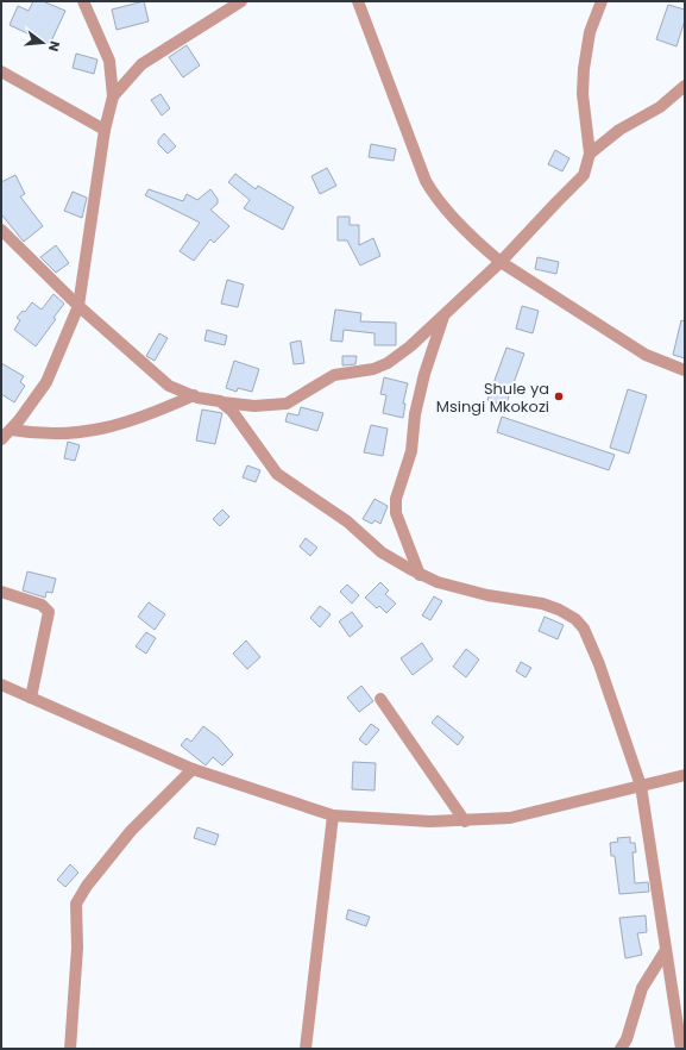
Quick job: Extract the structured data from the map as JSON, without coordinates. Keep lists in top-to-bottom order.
{
  "places": ["Shule ya Msingi Mkokozi"],
  "north": "right"
}
